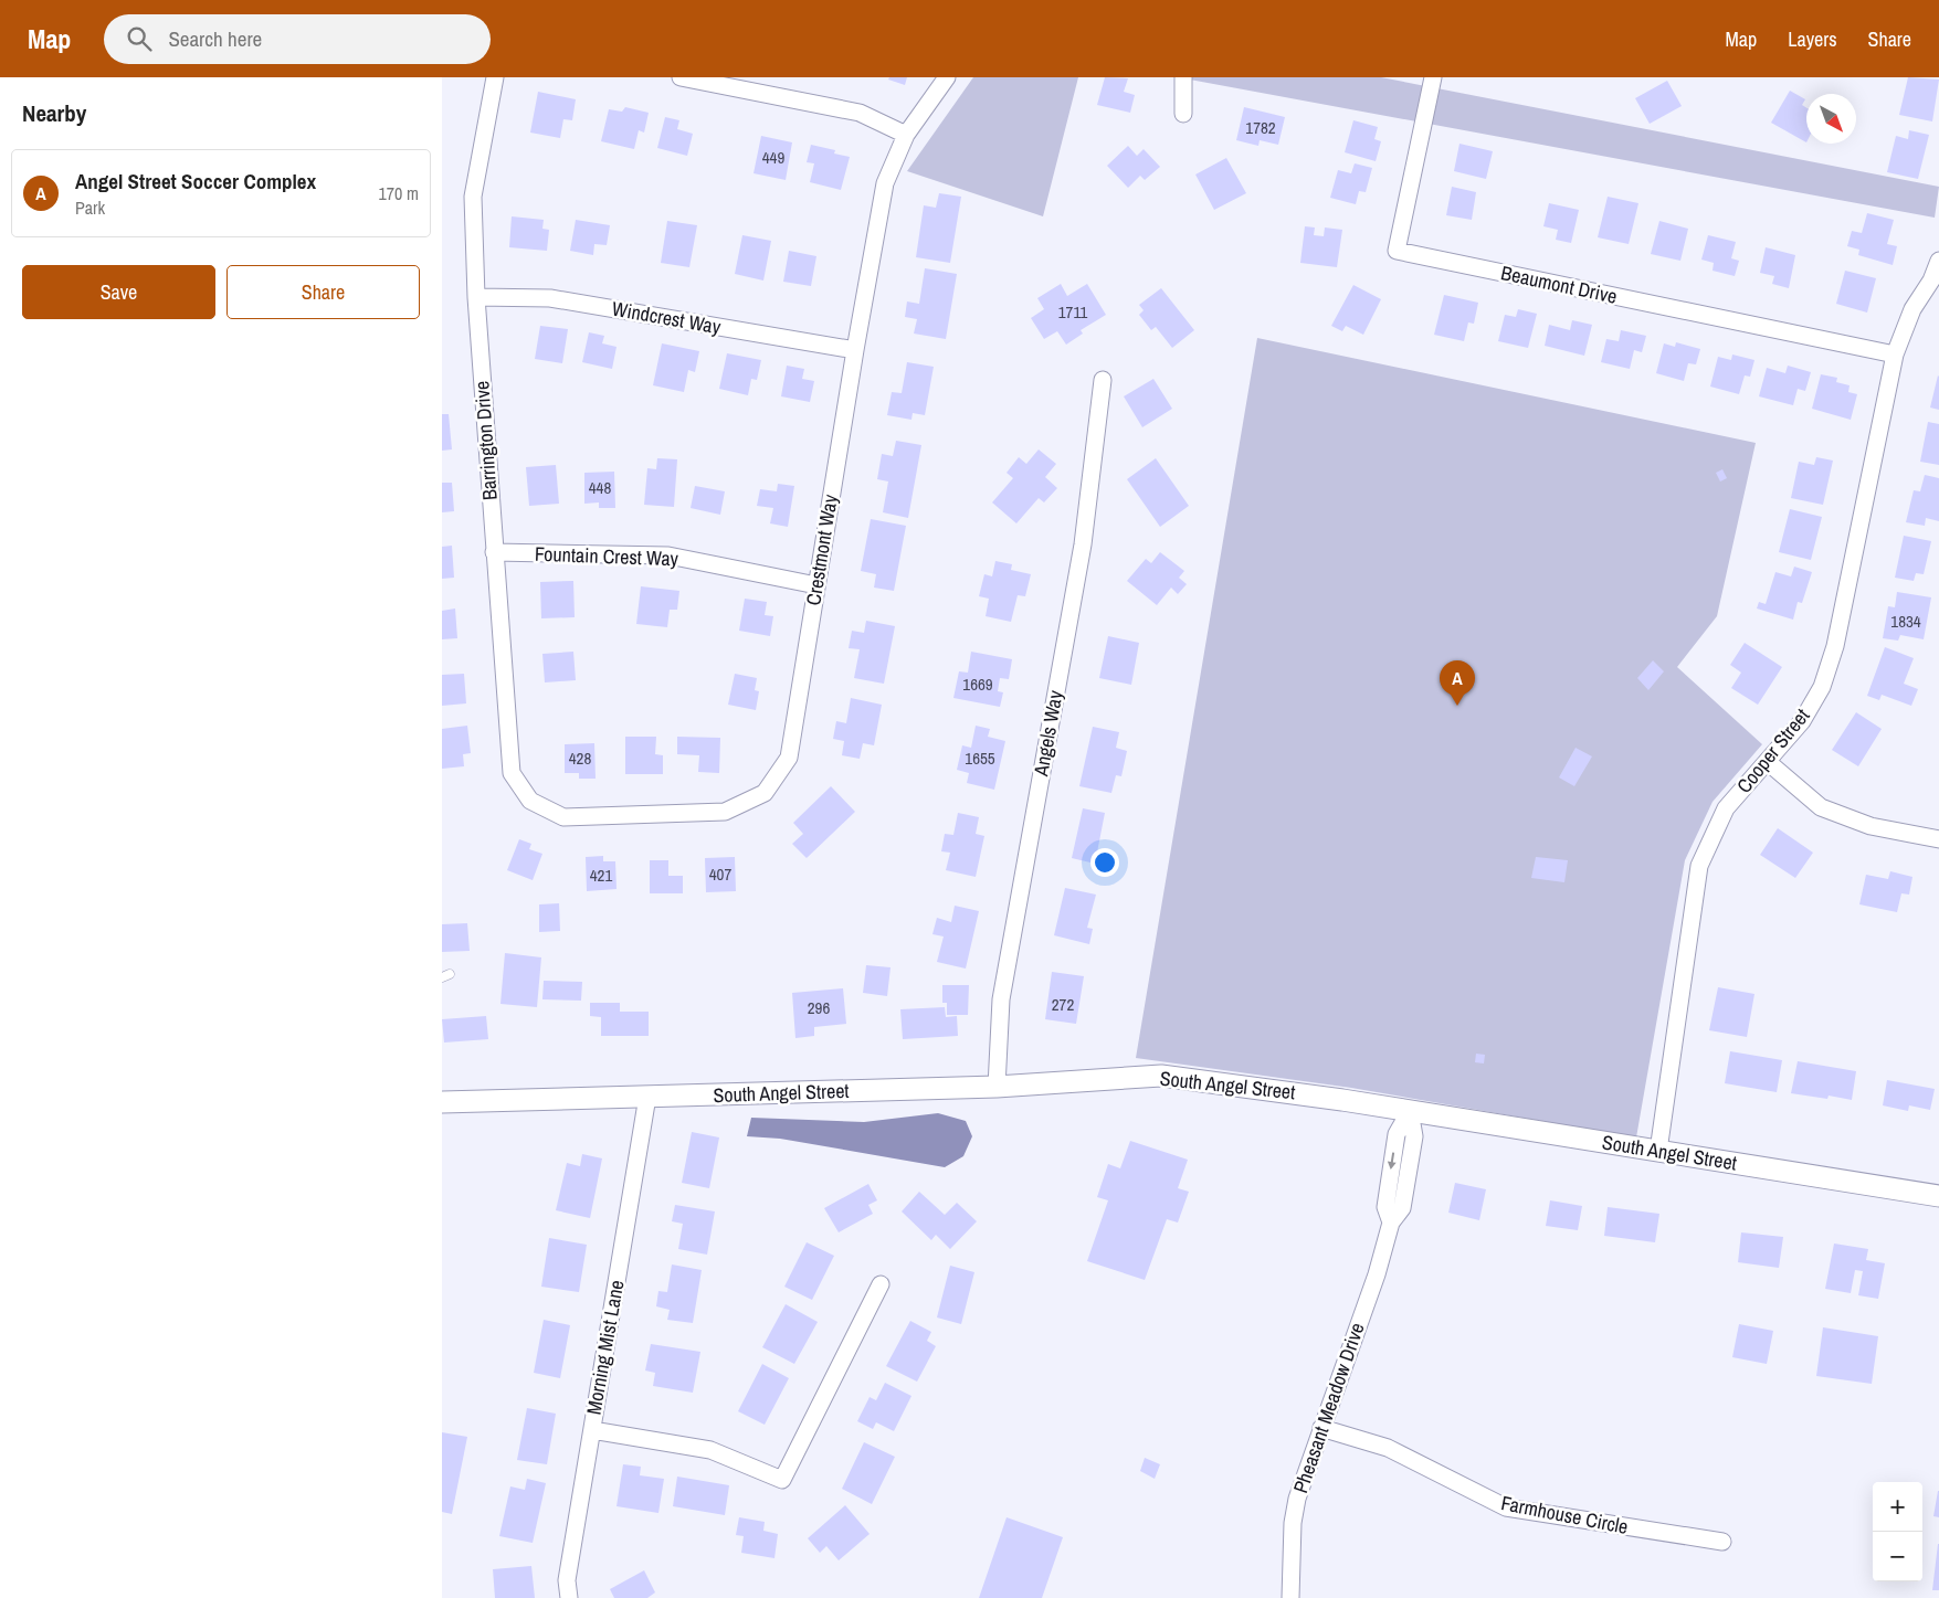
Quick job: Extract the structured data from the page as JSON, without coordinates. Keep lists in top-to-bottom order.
{
  "streets": {
    "street": [
      "Beaumont Drive",
      "Windcrest Way",
      "Barrington Drive",
      "Crestmont Way",
      "Fountain Crest Way",
      "Angels Way",
      "Cooper Street",
      "South Angel Street",
      "Morning Mist Lane",
      "Pheasant Meadow Drive",
      "Farmhouse Circle"
    ]
  },
  "crossings": [
    ["Beaumont Drive", "Cooper Street"],
    ["Windcrest Way", "Barrington Drive"],
    ["Windcrest Way", "Crestmont Way"],
    ["Barrington Drive", "Crestmont Way"],
    ["Barrington Drive", "Fountain Crest Way"],
    ["Crestmont Way", "Fountain Crest Way"],
    ["Angels Way", "South Angel Street"],
    ["Cooper Street", "South Angel Street"],
    ["South Angel Street", "Morning Mist Lane"],
    ["South Angel Street", "Pheasant Meadow Drive"],
    ["Pheasant Meadow Drive", "Farmhouse Circle"]
  ],
  "house_numbers": [
    "1782",
    "449",
    "1711",
    "448",
    "1834",
    "1669",
    "428",
    "1655",
    "407",
    "421",
    "272",
    "296"
  ],
  "north": "bottom right",
  "page": {
    "header": "Map",
    "search": "Search here",
    "nav": ["Map", "Layers", "Share"],
    "heading": "Nearby",
    "list": [
      {
        "mark": "A",
        "name": "Angel Street Soccer Complex",
        "note": "Park",
        "value": "170 m"
      }
    ],
    "buttons": ["Save", "Share"],
    "pins": "A",
    "map_buttons": ["+", "−"]
  }
}
